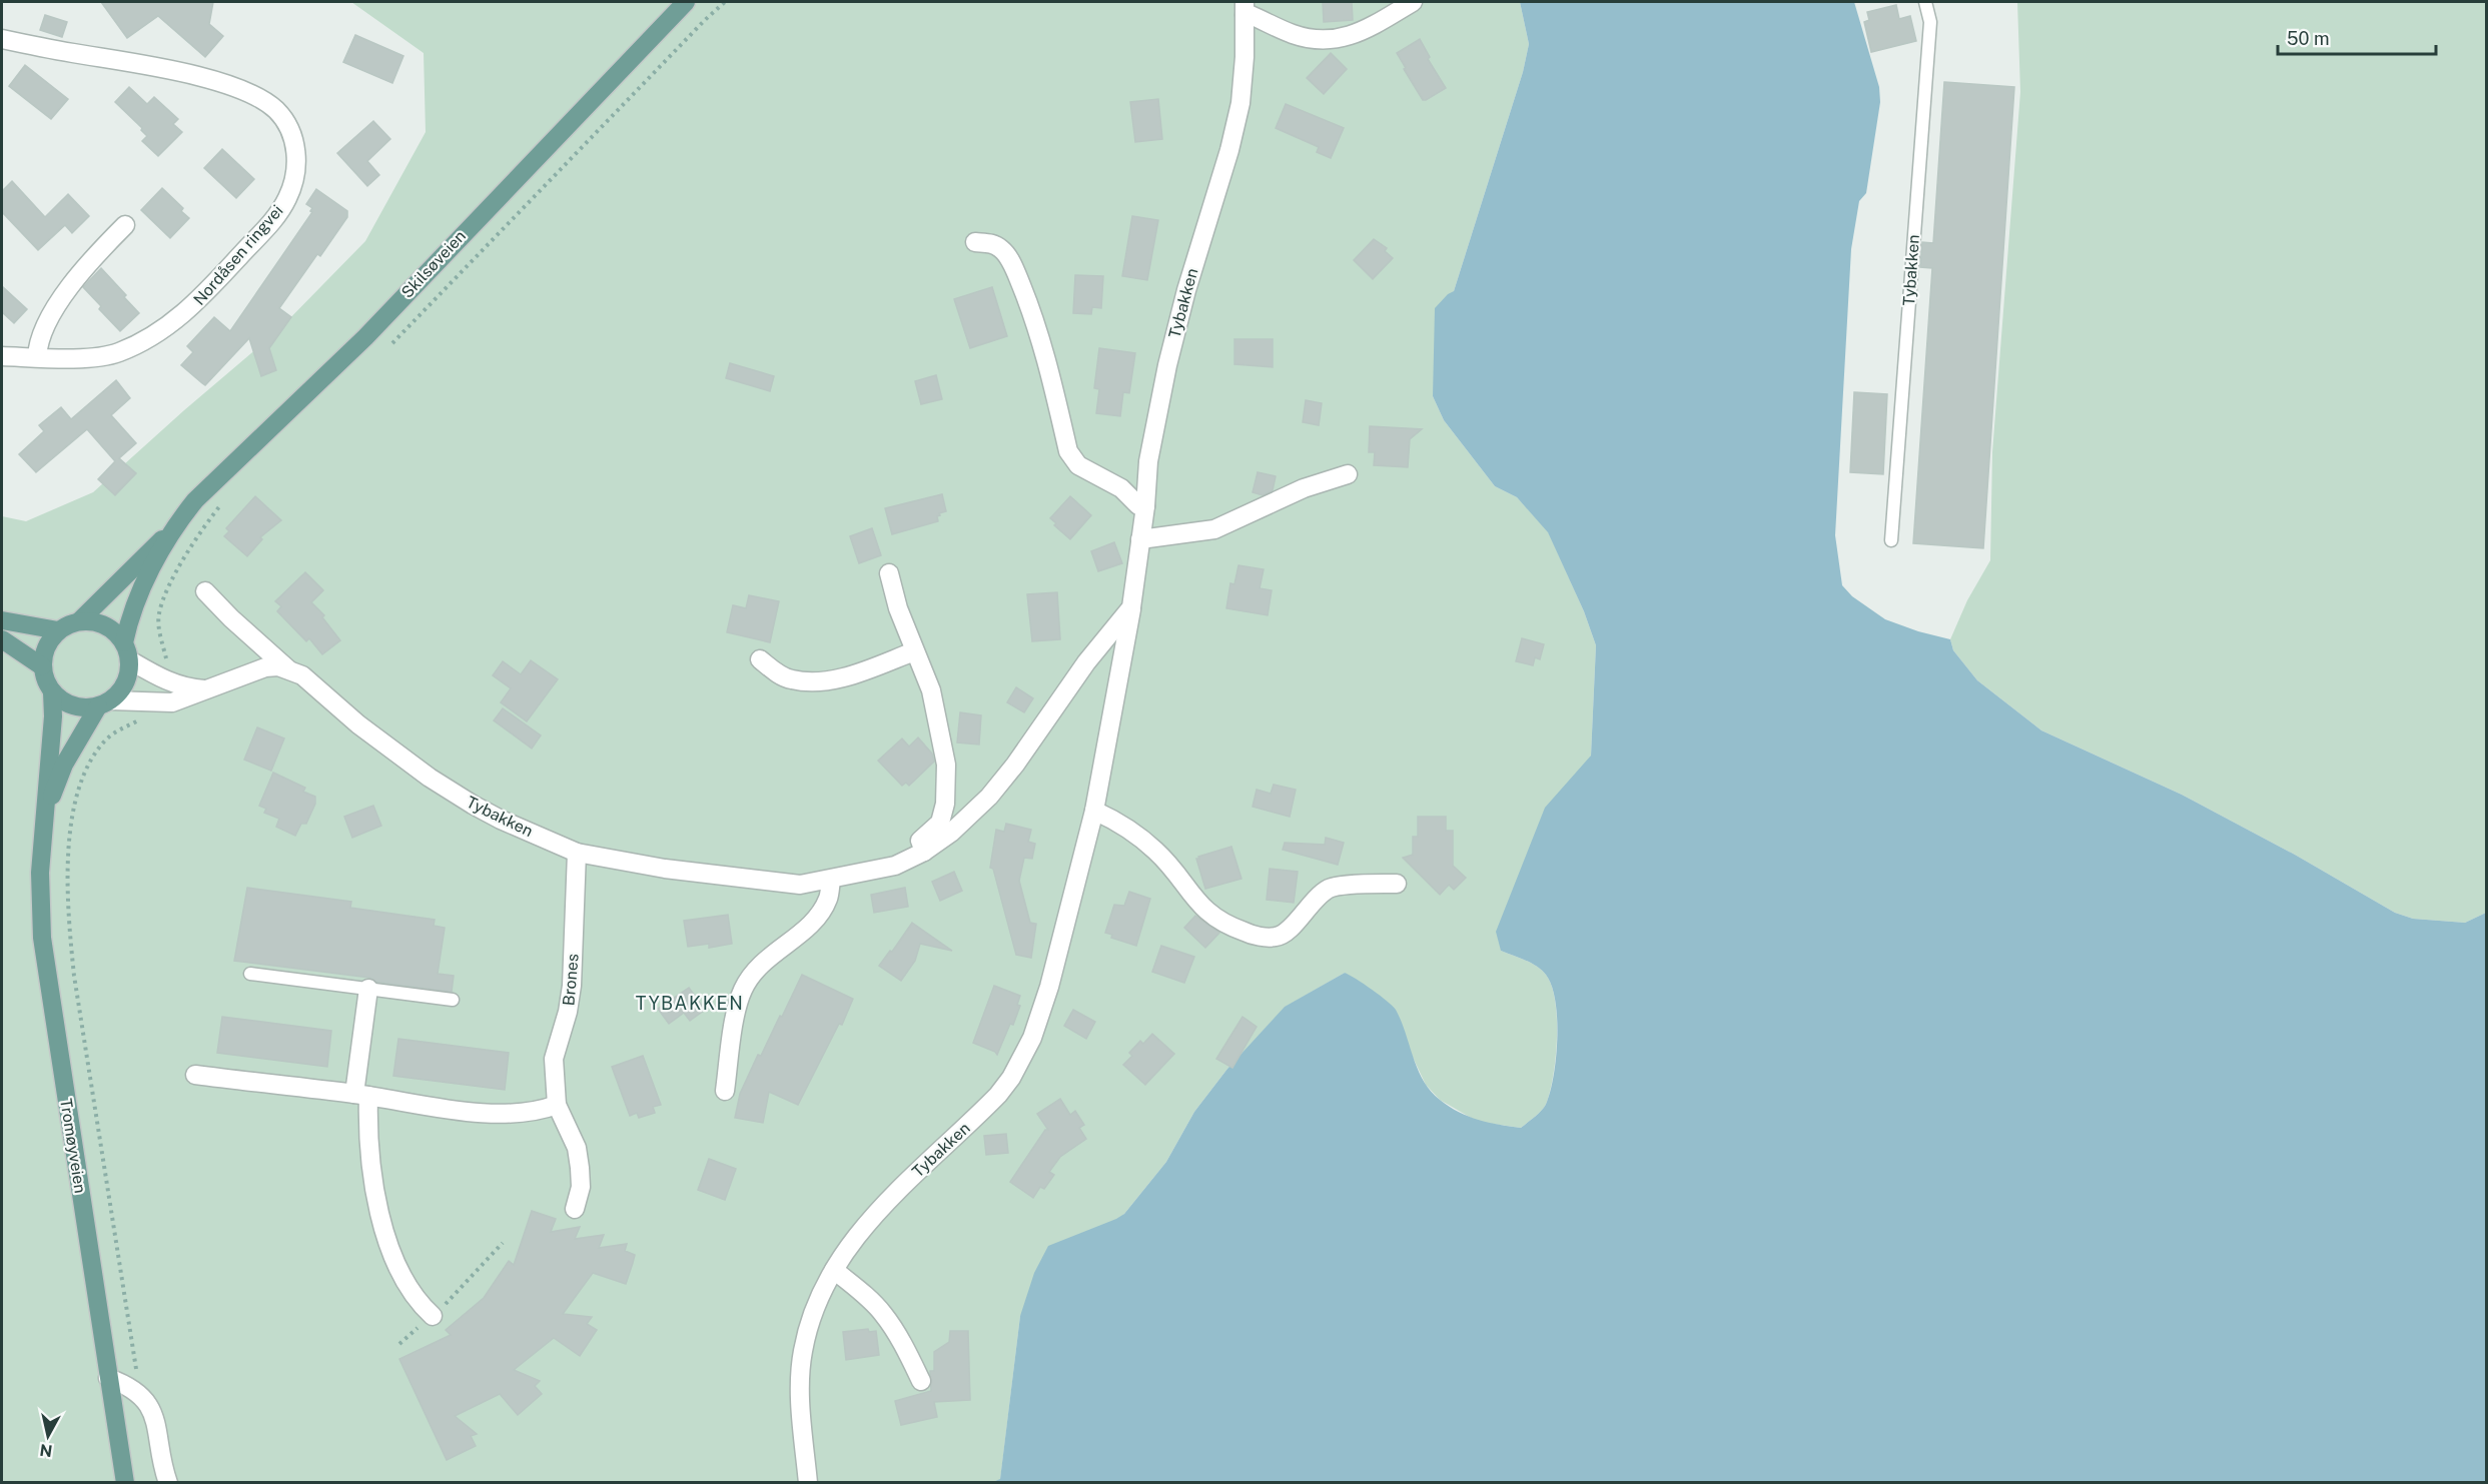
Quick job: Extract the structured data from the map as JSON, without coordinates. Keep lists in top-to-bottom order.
{
  "streets": {
    "main road": ["Skilsøveien", "Tromøyveien"],
    "street": ["Nordåsen ringvei", "Tybakken", "Brones"]
  },
  "crossings": [
    ["Skilsøveien", "Tromøyveien"],
    ["Tybakken", "Brones"]
  ],
  "districts": ["TYBAKKEN"],
  "scale_bar": "50 m",
  "north": "bottom"
}
